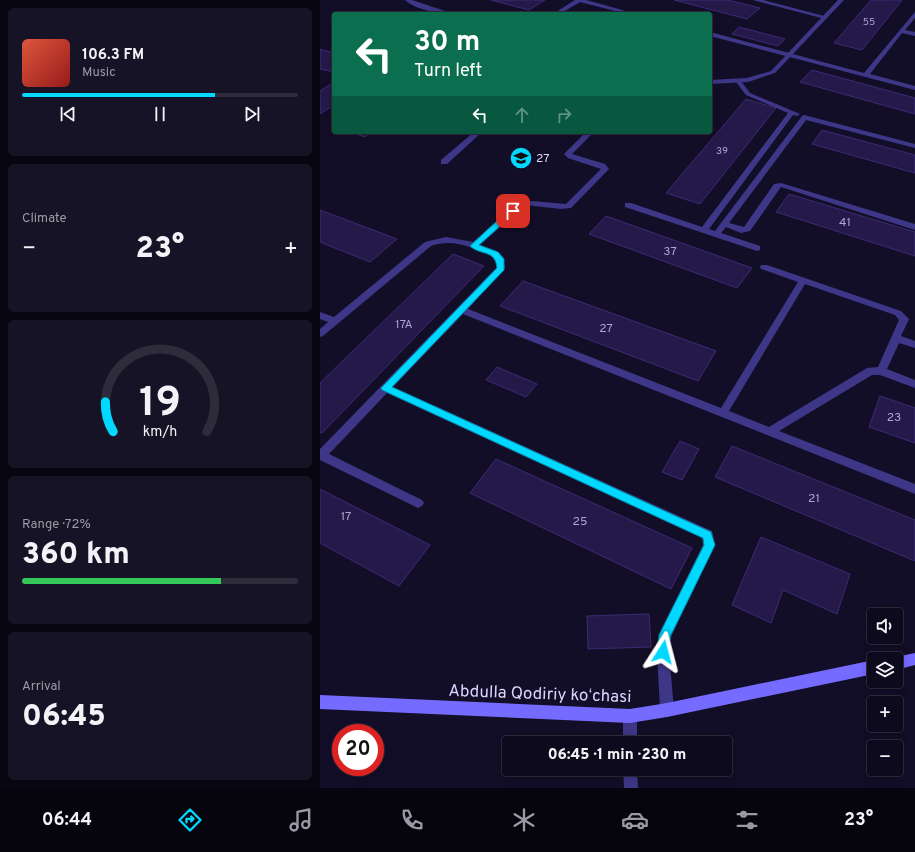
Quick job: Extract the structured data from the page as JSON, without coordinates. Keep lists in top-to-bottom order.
{
  "streets": {
    "street": ["Abdulla Qodiriy koʻchasi"]
  },
  "places": {
    "school or university": ["27"]
  },
  "house_numbers": [
    "55",
    "39",
    "41",
    "37",
    "17А",
    "27",
    "23",
    "21",
    "17",
    "25"
  ],
  "page": {
    "turn": ["30 m", "Turn left"],
    "song": ["106.3 FM", "Music"],
    "tile": [
      "Climate",
      ["Range · 72%", "360 km"],
      ["Arrival", "06:45"]
    ],
    "heat": ["−", "23°", "+"],
    "map_buttons": ["+", "−"],
    "limit": "20",
    "trip": "06:45 · 1 min · 230 m",
    "tabs": ["06:44", "23°"],
    "gauge": ["19", "km/h"]
  }
}
